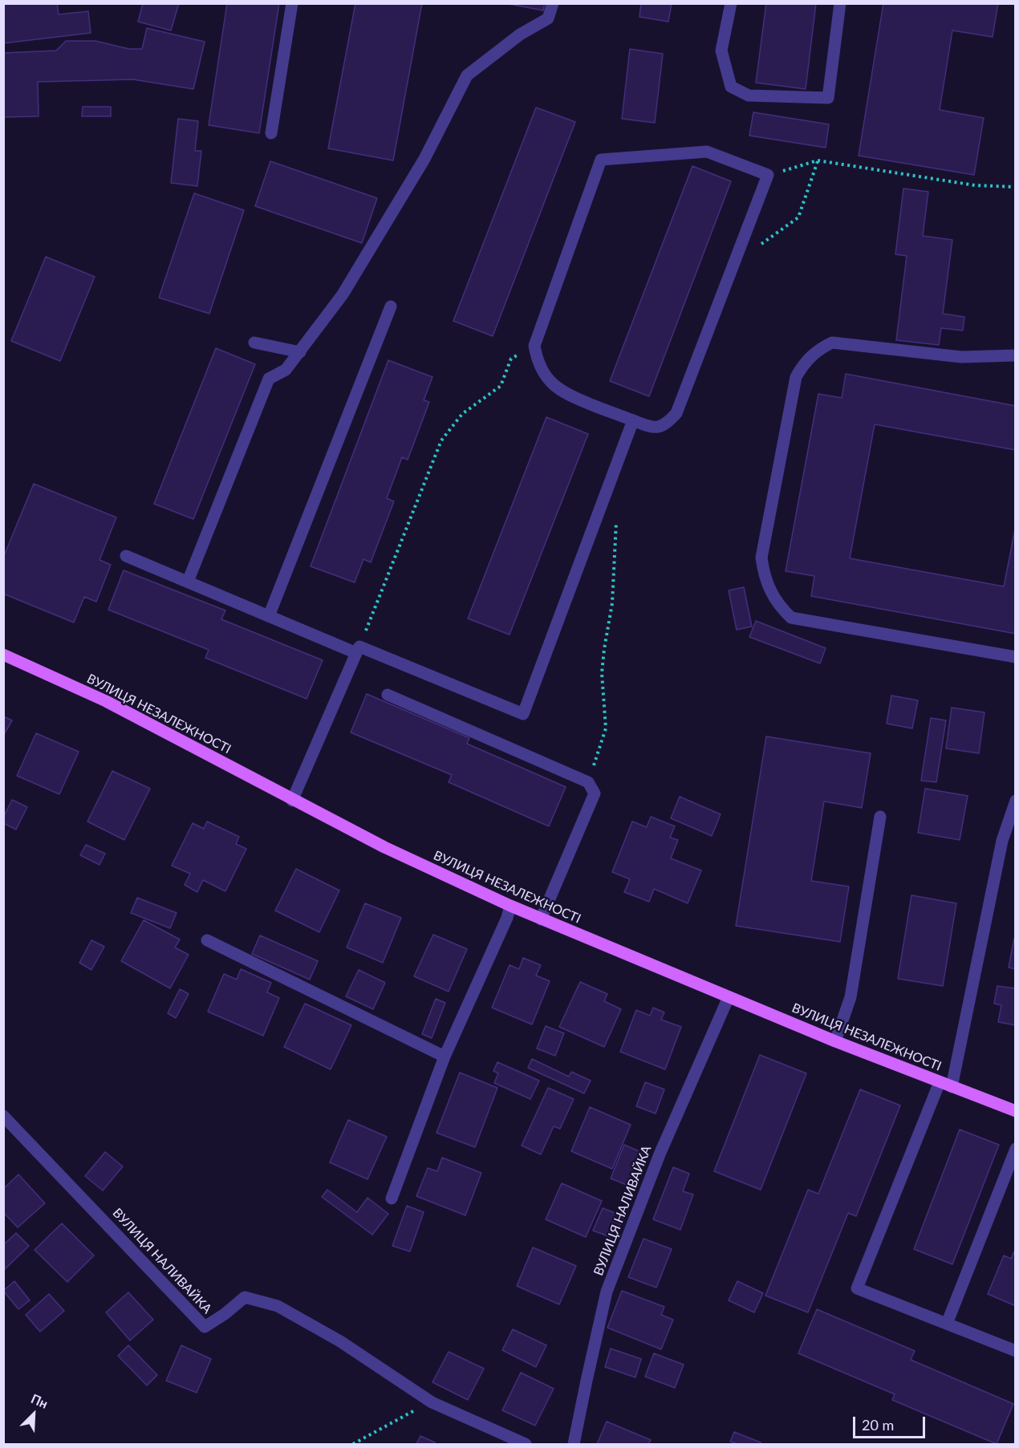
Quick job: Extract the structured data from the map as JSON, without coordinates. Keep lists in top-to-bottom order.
{
  "streets": {
    "main road": ["ВУЛИЦЯ НЕЗАЛЕЖНОСТІ"],
    "street": ["ВУЛИЦЯ НАЛИВАЙКА"]
  },
  "crossings": [
    ["ВУЛИЦЯ НЕЗАЛЕЖНОСТІ", "ВУЛИЦЯ НАЛИВАЙКА"]
  ],
  "scale_bar": "20 m",
  "north": "top right"
}
